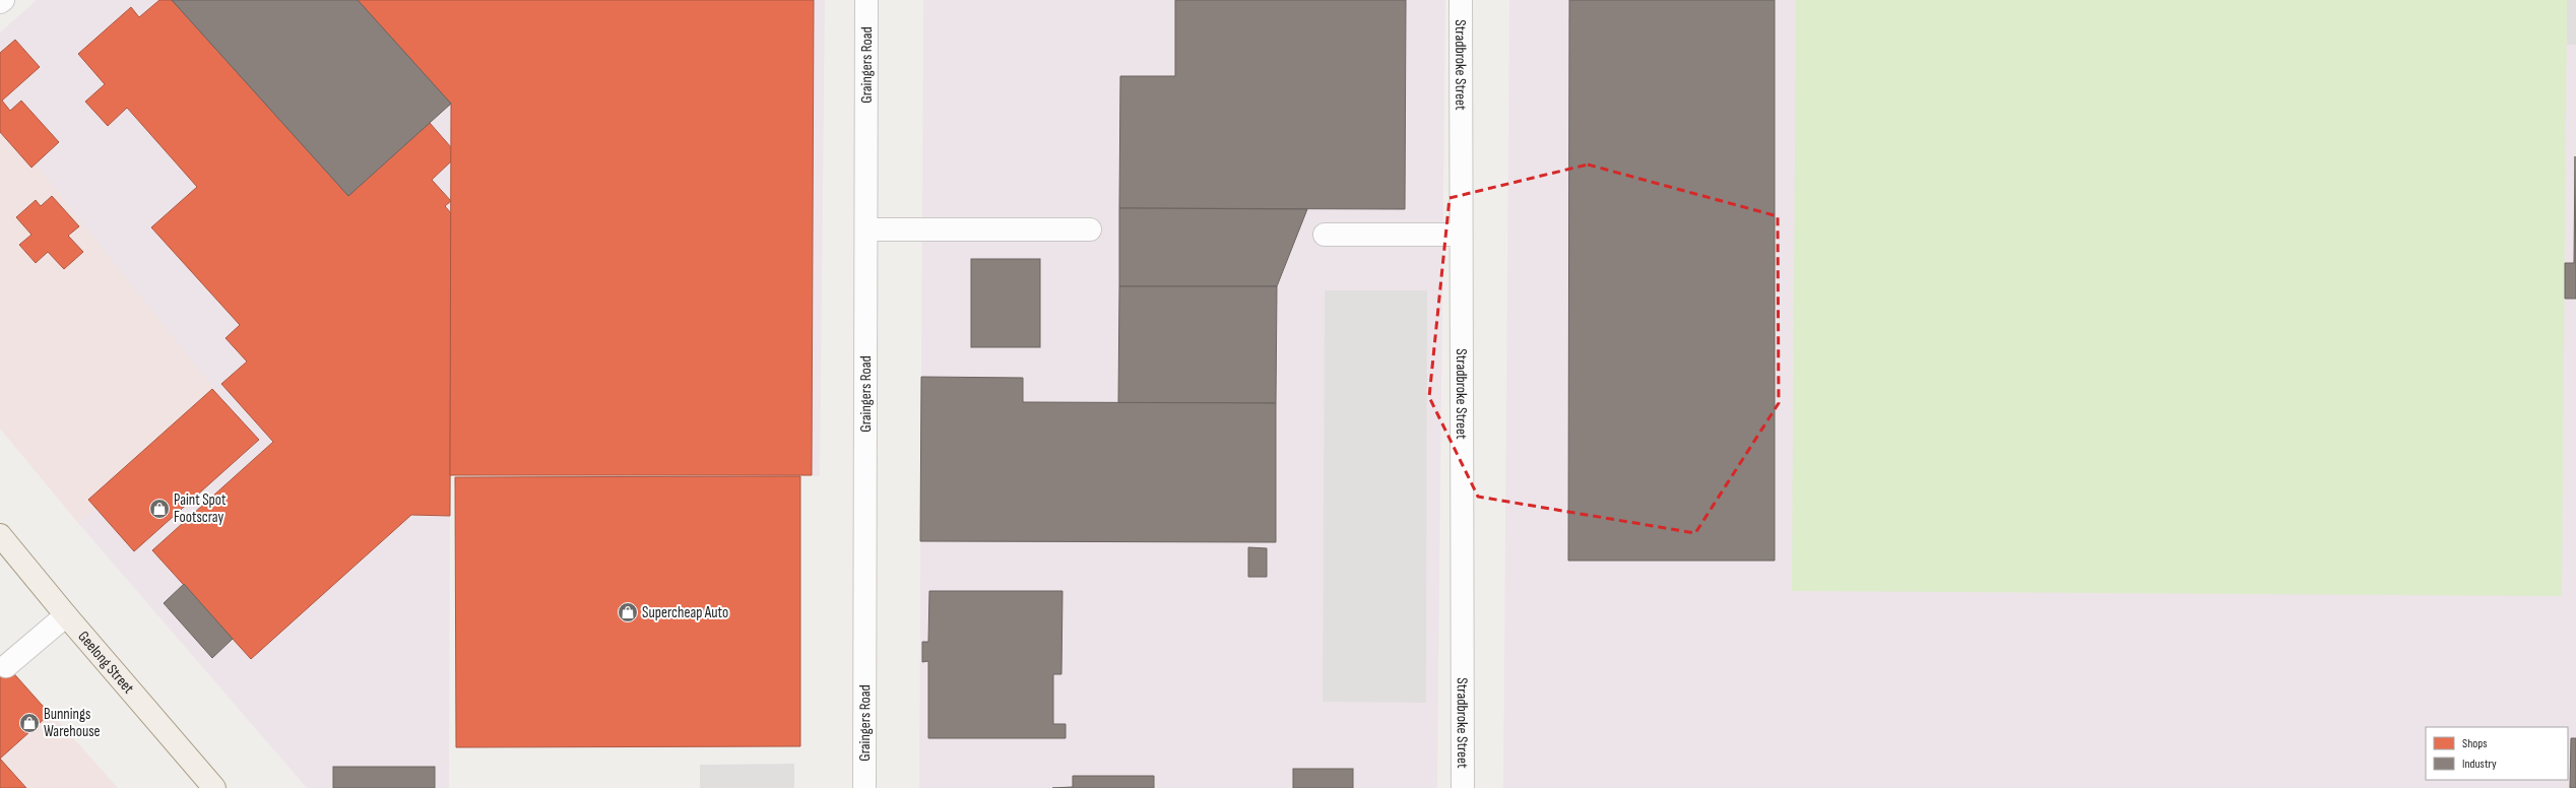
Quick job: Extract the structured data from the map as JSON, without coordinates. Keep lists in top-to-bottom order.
{
  "streets": {
    "main road": ["Geelong Street"],
    "street": ["Graingers Road", "Stradbroke Street"]
  },
  "places": {
    "shop": ["Paint Spot Footscray", "Supercheap Auto", "Bunnings Warehouse"]
  },
  "legend": ["Shops", "Industry"]
}
